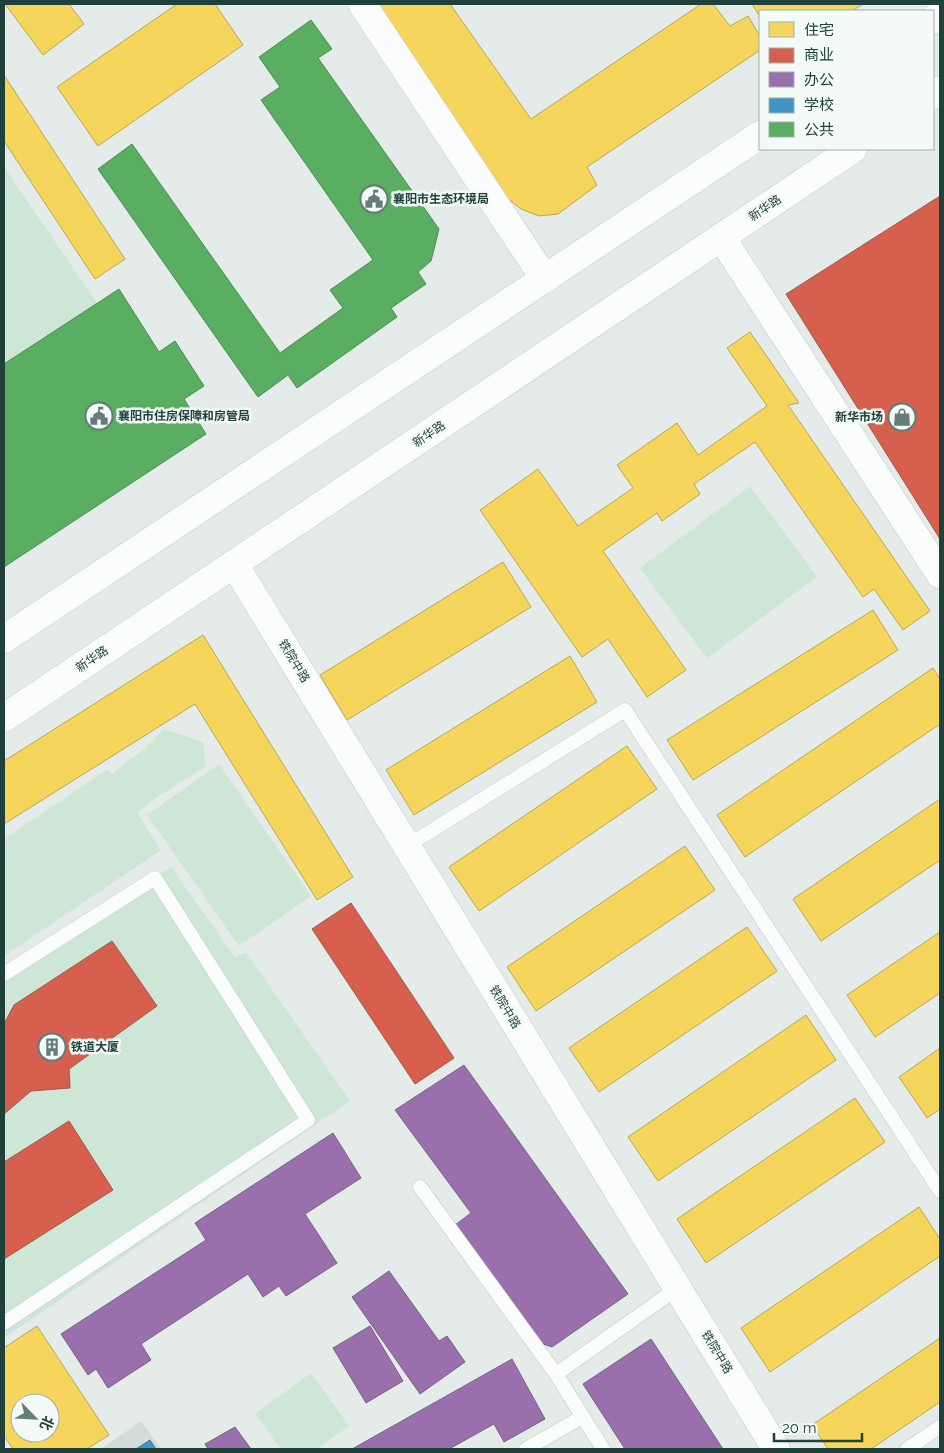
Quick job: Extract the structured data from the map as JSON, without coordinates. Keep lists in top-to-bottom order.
{
  "streets": {
    "main road": ["新华路", "铁院中路"]
  },
  "crossings": [
    ["新华路", "铁院中路"]
  ],
  "places": {
    "public building": ["襄阳市生态环境局", "襄阳市住房保障和房管局"],
    "shop": ["新华市场"],
    "building": ["铁道大厦"]
  },
  "legend": [
    "住宅",
    "商业",
    "办公",
    "学校",
    "公共"
  ],
  "scale_bar": "20 m",
  "north": "bottom right"
}
